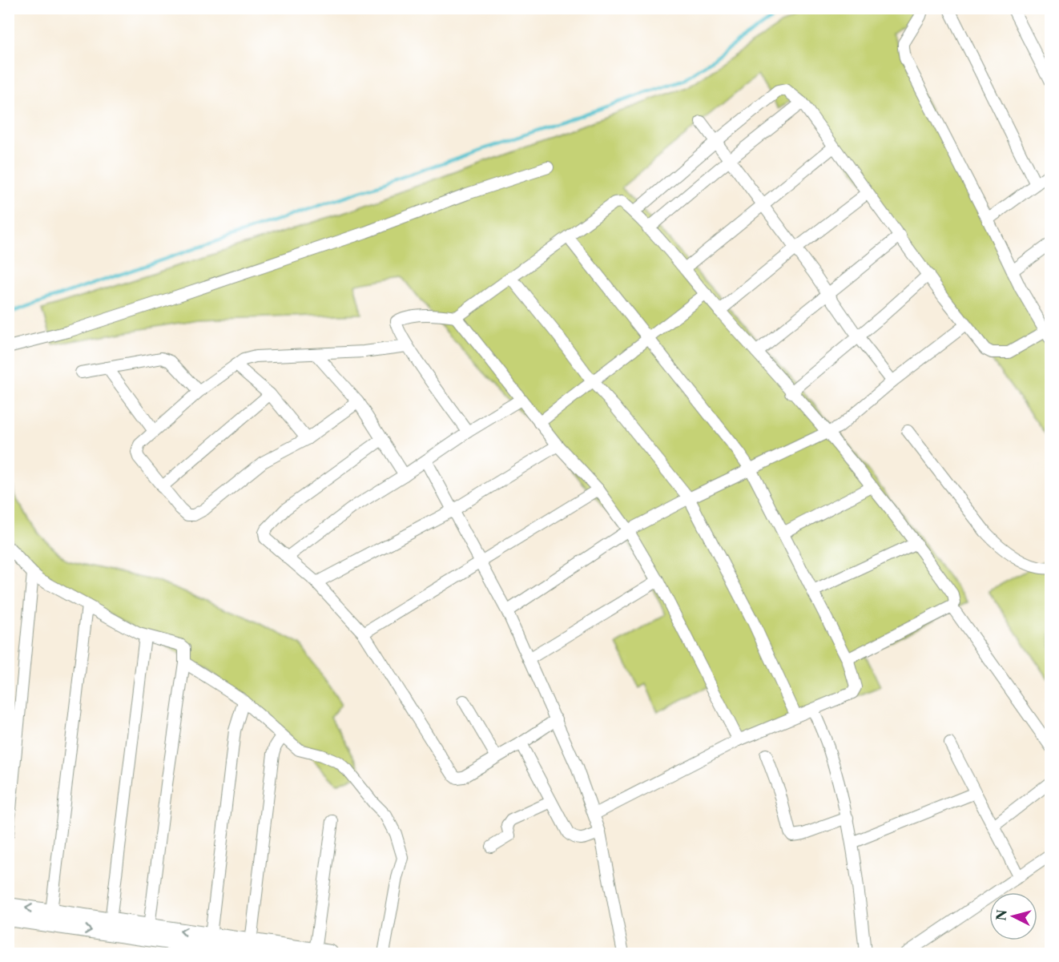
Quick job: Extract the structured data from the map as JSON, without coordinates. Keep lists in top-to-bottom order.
{
  "north": "left"
}
